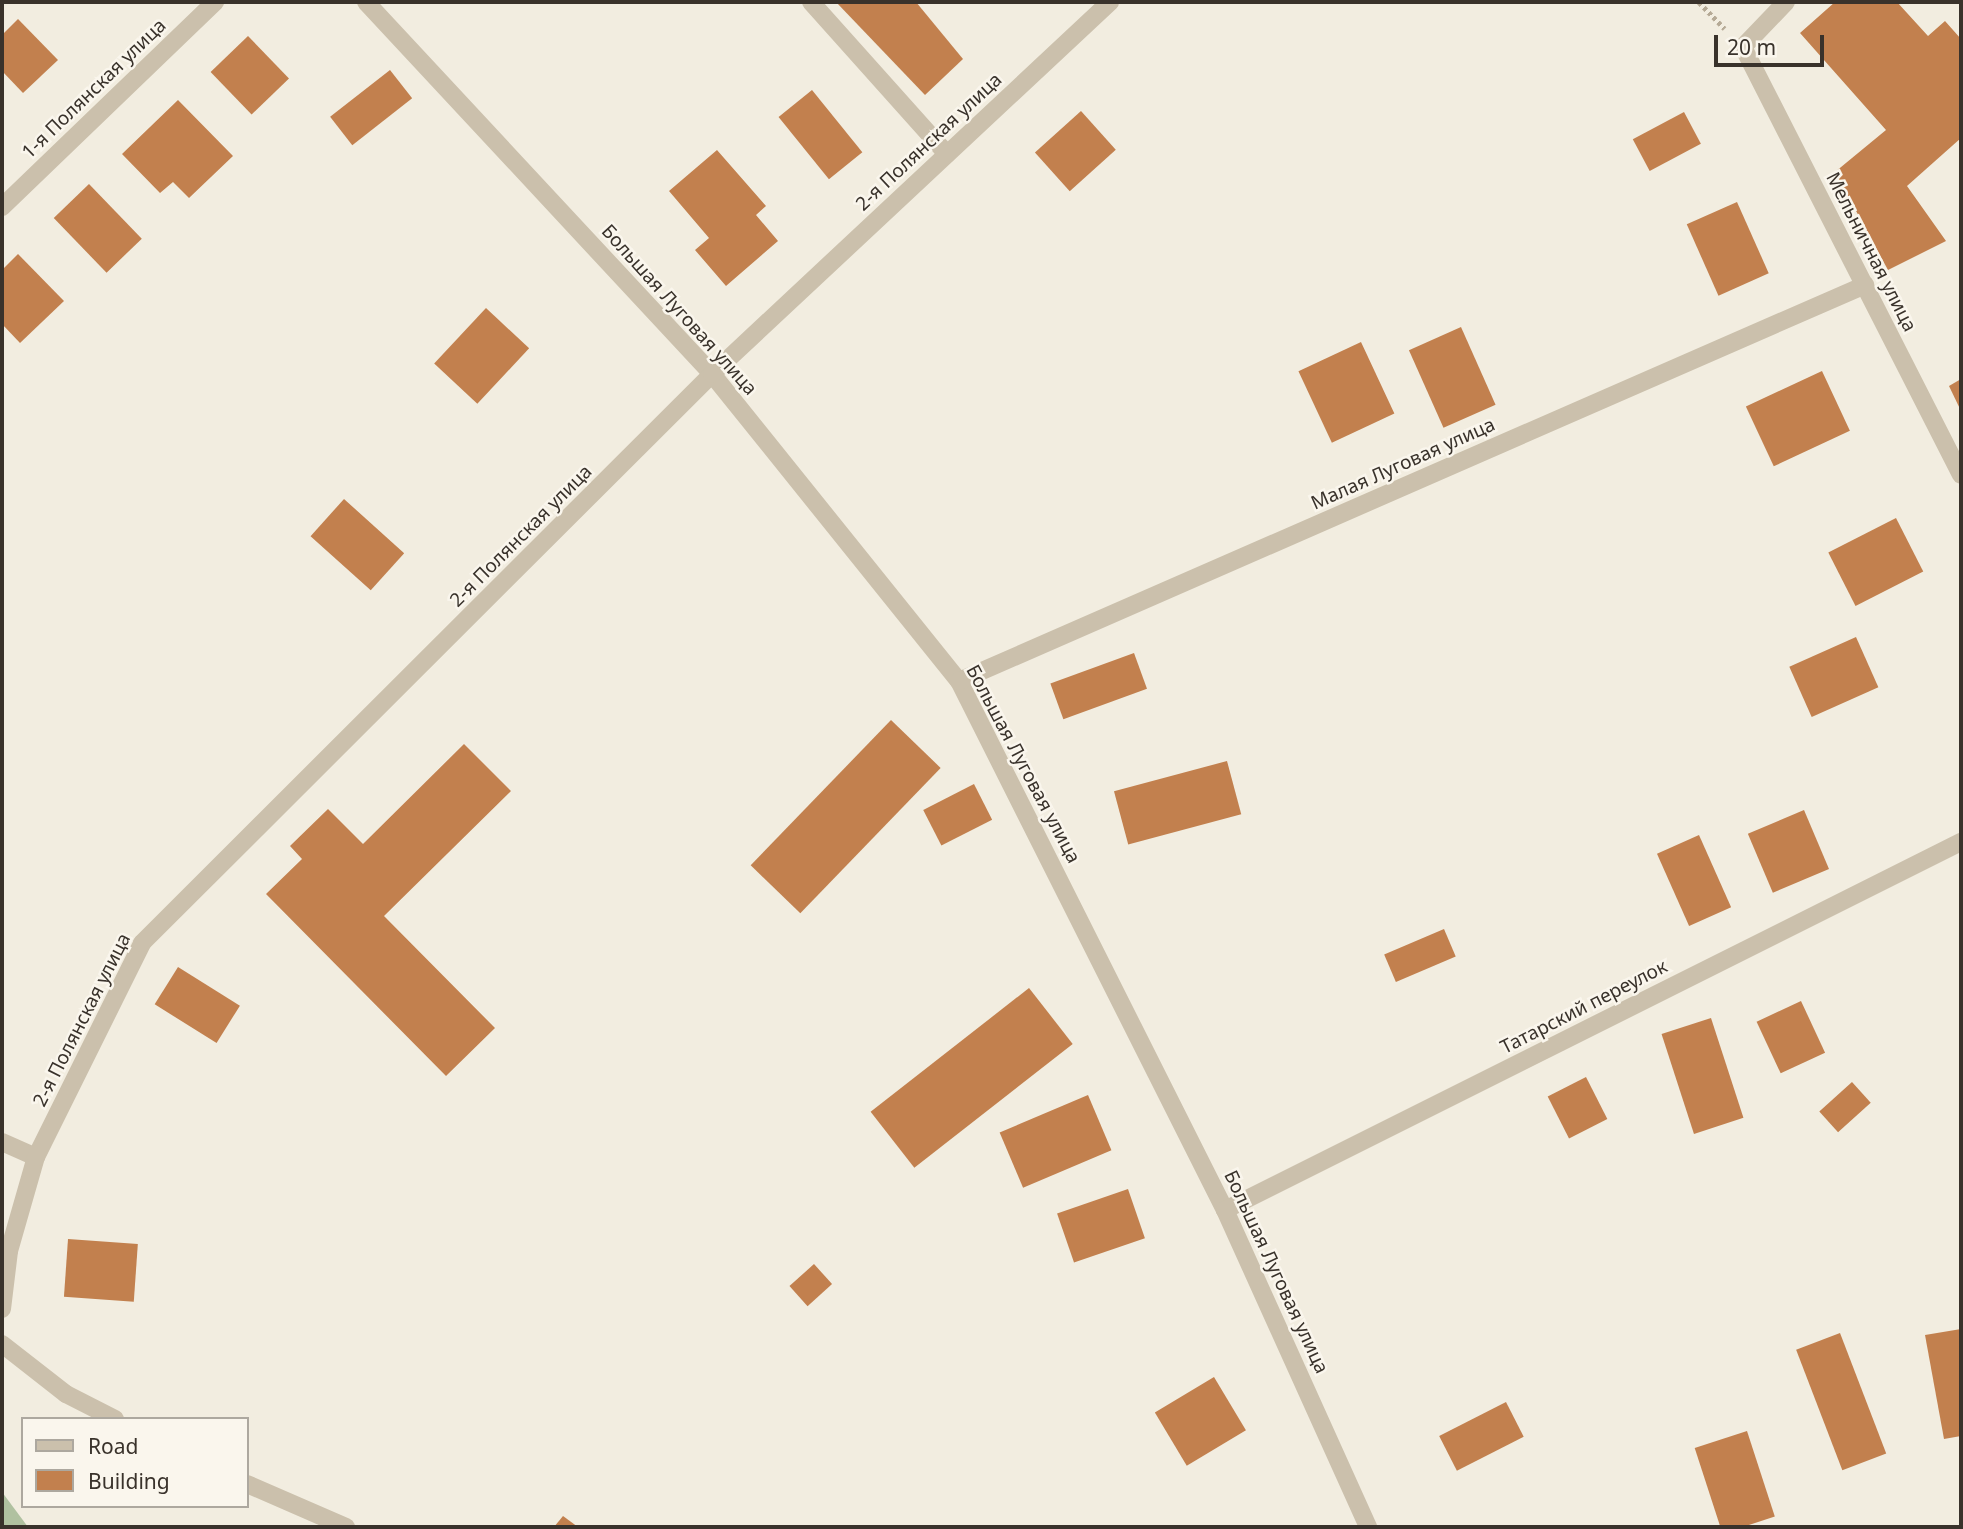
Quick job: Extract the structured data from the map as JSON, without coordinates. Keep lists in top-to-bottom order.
{
  "streets": {
    "street": [
      "1-я Полянская улица",
      "2-я Полянская улица",
      "Мельничная улица",
      "Большая Луговая улица",
      "Малая Луговая улица",
      "Татарский переулок"
    ]
  },
  "crossings": [
    ["2-я Полянская улица", "Большая Луговая улица"],
    ["Мельничная улица", "Малая Луговая улица"],
    ["Большая Луговая улица", "Малая Луговая улица"],
    ["Большая Луговая улица", "Татарский переулок"]
  ],
  "legend": ["Road", "Building"],
  "scale_bar": "20 m"
}
